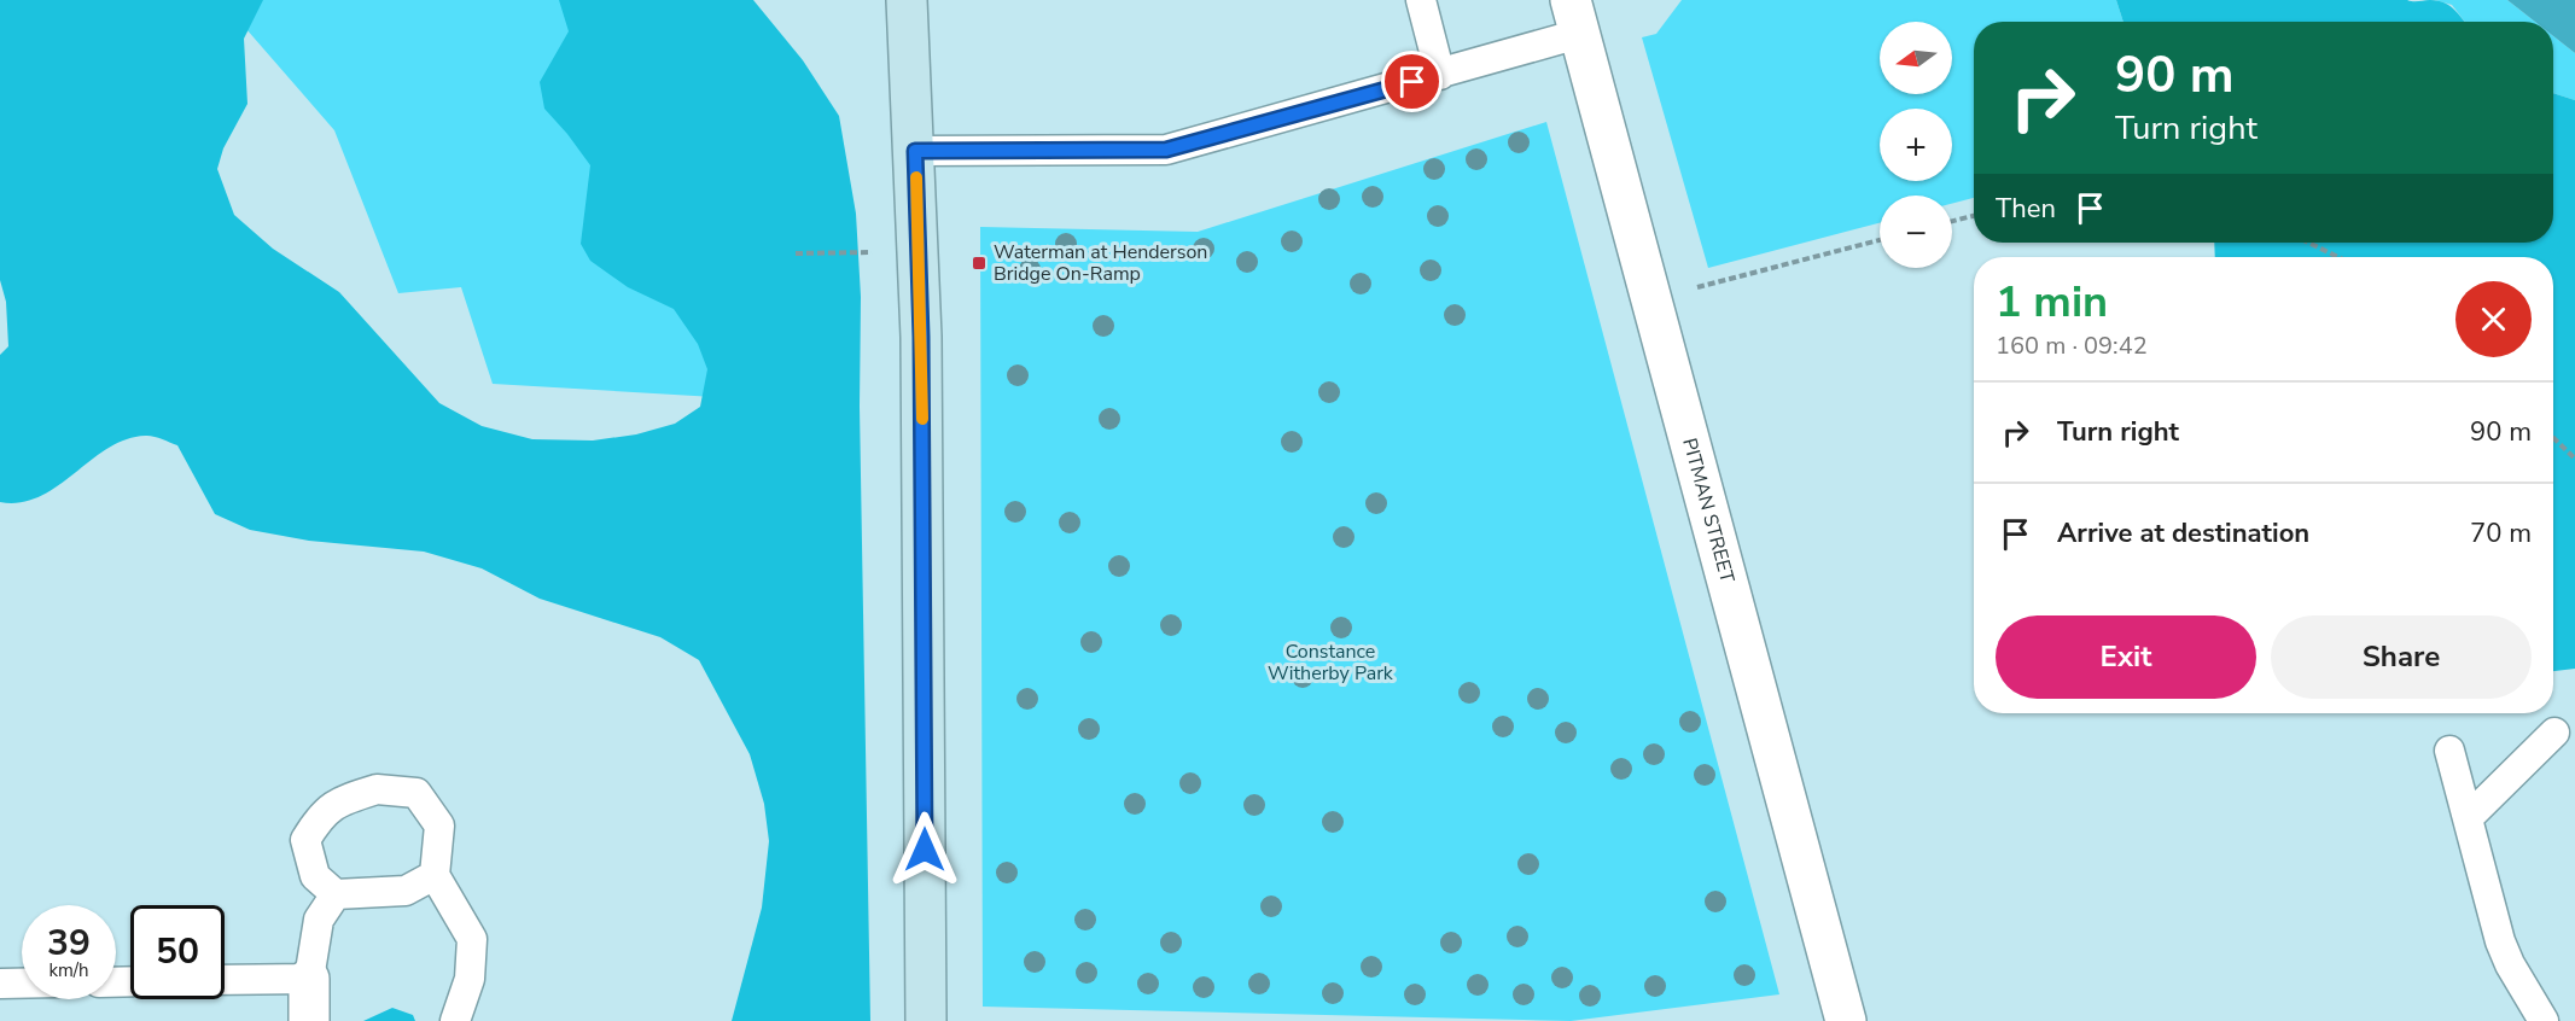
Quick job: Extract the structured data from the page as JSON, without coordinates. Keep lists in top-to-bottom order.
{
  "streets": {
    "street": ["PITMAN STREET"]
  },
  "parks": ["Constance Witherby Park"],
  "places": {
    "transit": ["Waterman at Henderson Bridge On-Ramp"]
  },
  "north": "left",
  "page": {
    "map_buttons": ["+", "−"],
    "turn": ["90 m", "Turn right"],
    "then": "Then",
    "heading": ["1 min", "160 m · 09:42"],
    "list": [
      {
        "name": "Turn right",
        "value": "90 m"
      },
      {
        "name": "Arrive at destination",
        "value": "70 m"
      }
    ],
    "buttons": ["Exit", "Share"],
    "speed": "39 km/h",
    "limit": "50"
  }
}
